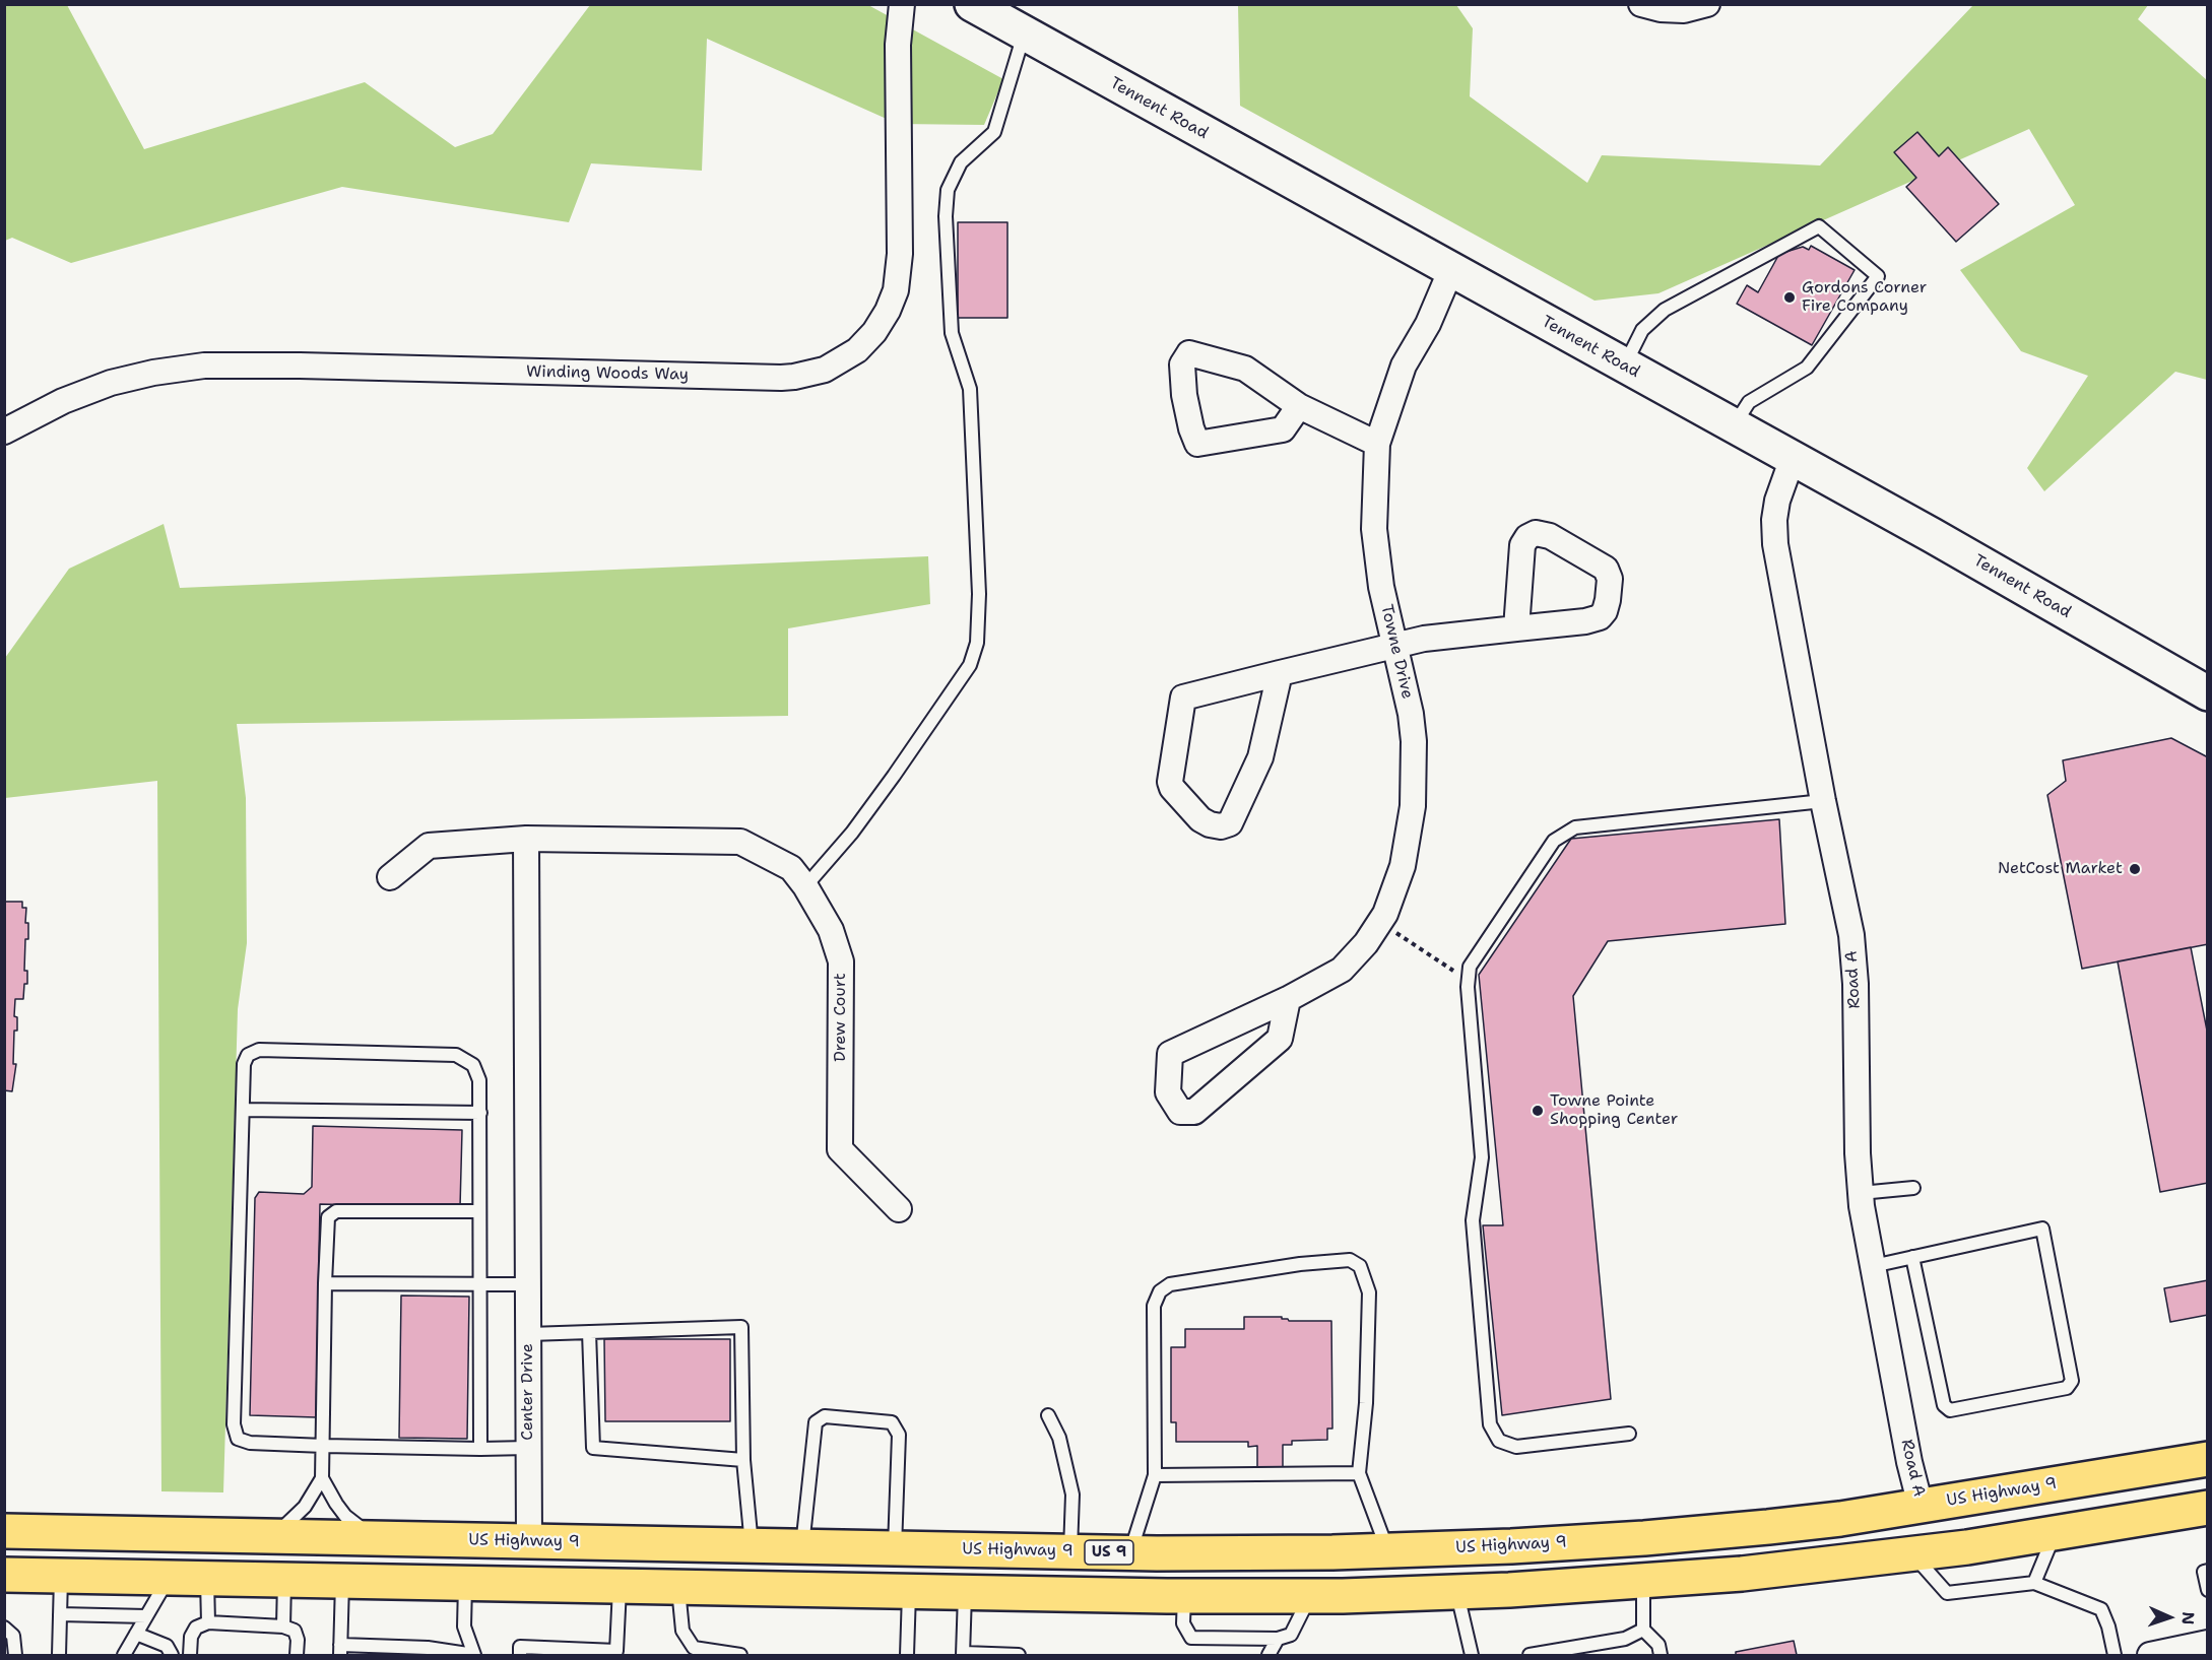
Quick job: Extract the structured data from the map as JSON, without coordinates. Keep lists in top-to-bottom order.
{
  "streets": {
    "highway": ["US Highway 9", "US 9"],
    "street": [
      "Tennent Road",
      "Winding Woods Way",
      "Towne Drive",
      "Road A",
      "Drew Court",
      "Center Drive"
    ]
  },
  "crossings": [
    ["Tennent Road", "Towne Drive"],
    ["Tennent Road", "Road A"],
    ["Road A", "US Highway 9"],
    ["Drew Court", "Center Drive"],
    ["Center Drive", "US Highway 9"]
  ],
  "places": ["Gordons Corner Fire Company", "NetCost Market", "Towne Pointe Shopping Center"],
  "north": "right"
}
